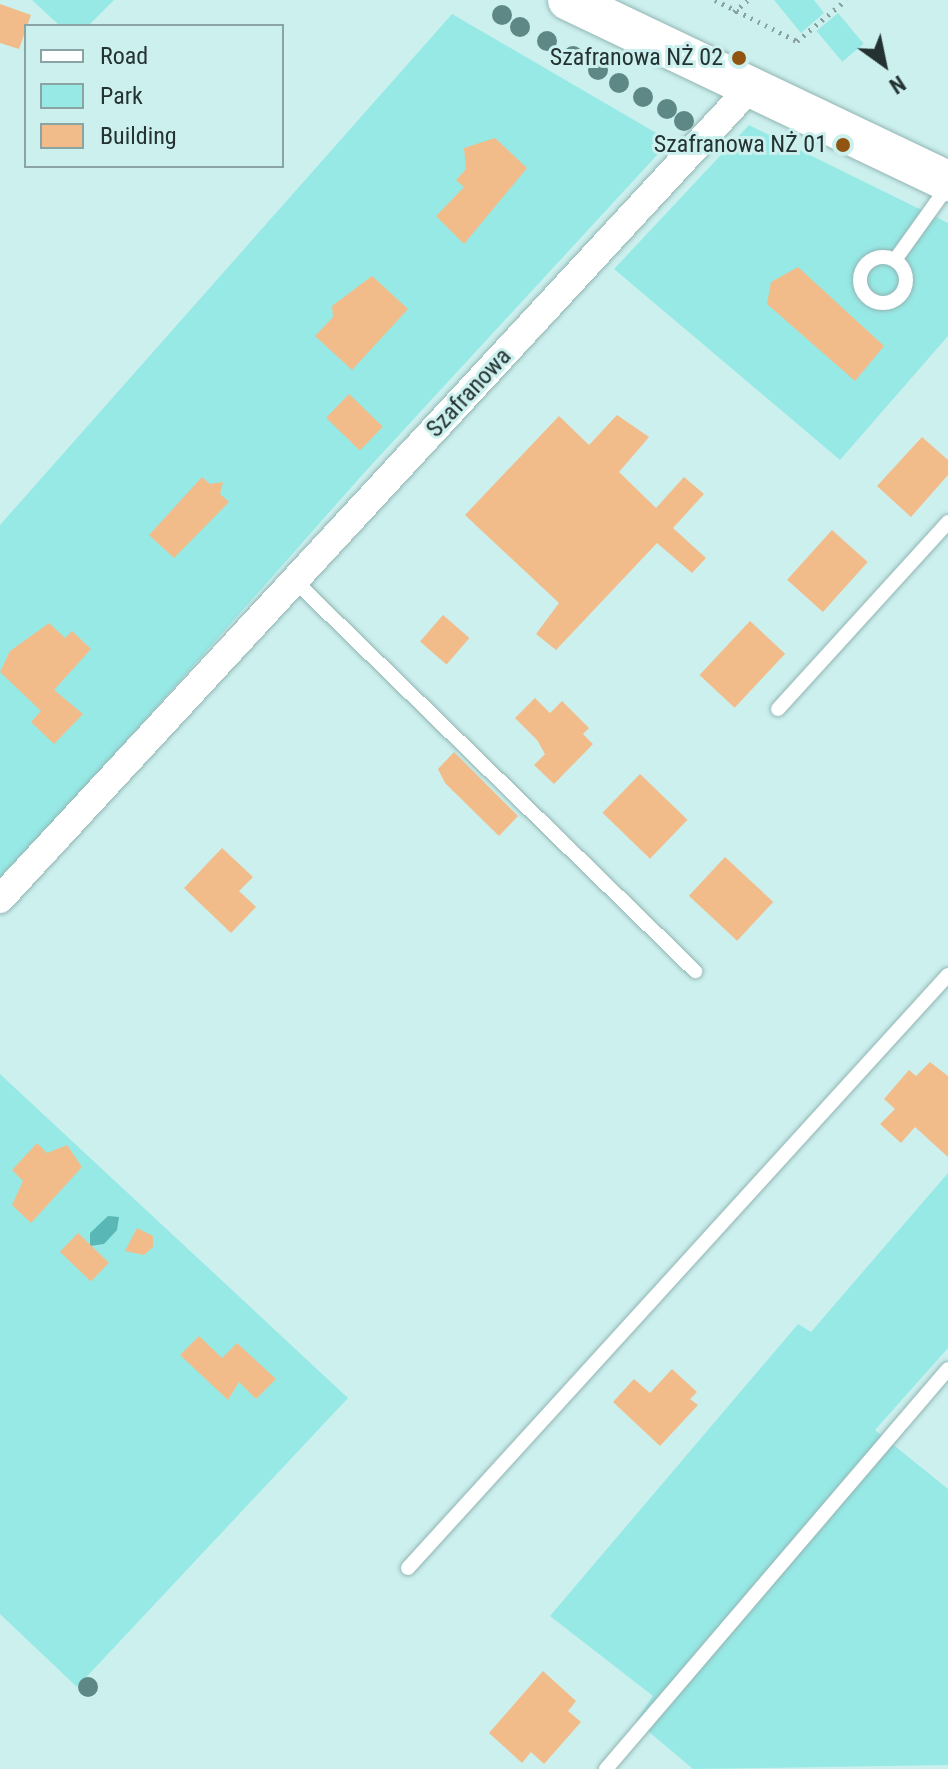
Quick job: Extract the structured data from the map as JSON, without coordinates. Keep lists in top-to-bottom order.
{
  "streets": {
    "street": ["Szafranowa"]
  },
  "places": ["Szafranowa NŻ 02", "Szafranowa NŻ 01"],
  "legend": ["Road", "Park", "Building"],
  "north": "bottom right"
}
